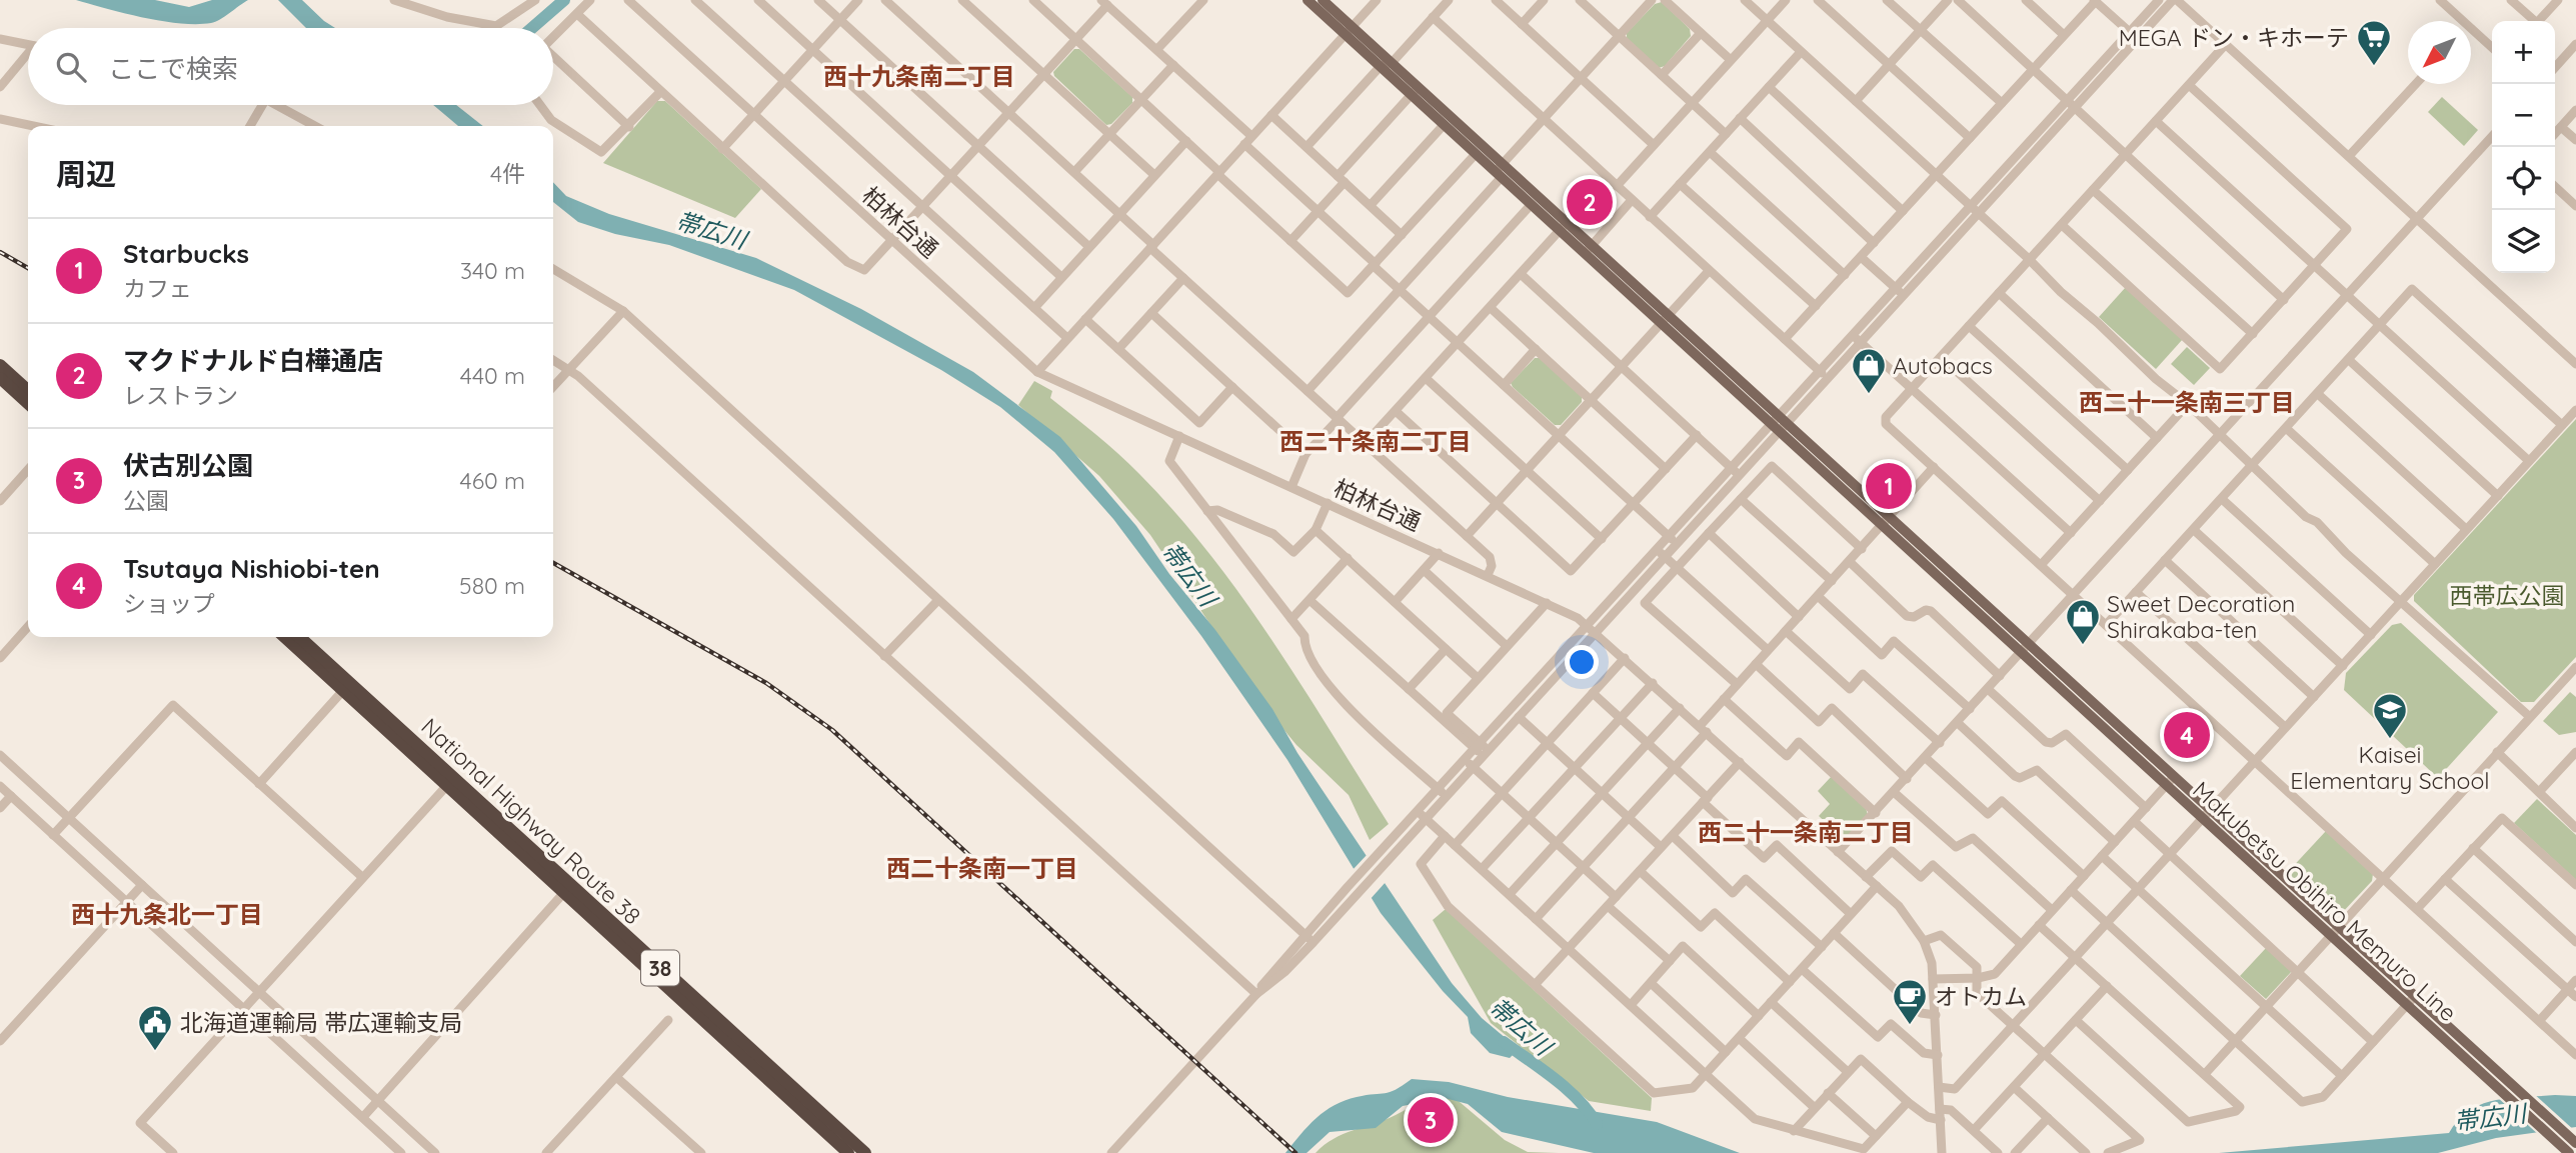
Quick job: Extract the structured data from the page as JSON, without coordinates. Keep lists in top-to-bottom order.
{
  "streets": {
    "highway": ["National Highway Route 38", "38"],
    "main road": ["Makubetsu Obihiro Memuro Line"],
    "street": ["柏林台通"]
  },
  "districts": [
    "西十九条南二丁目",
    "西二十一条南三丁目",
    "西二十条南二丁目",
    "西二十一条南二丁目",
    "西二十条南一丁目",
    "西十九条北一丁目"
  ],
  "water": ["帯広川"],
  "parks": ["西帯広公園"],
  "places": {
    "supermarket": ["MEGA ドン・キホーテ"],
    "shop": ["Autobacs", "Sweet Decoration Shirakaba-ten"],
    "school or university": ["Kaisei Elementary School"],
    "cafe": ["オトカム"],
    "public building": ["北海道運輸局 帯広運輸支局"]
  },
  "north": "bottom left",
  "page": {
    "map_buttons": ["+", "−"],
    "search": "ここで検索",
    "heading": ["周辺", "4件"],
    "pins": [
      "2",
      "1",
      "4",
      "3"
    ],
    "list": [
      {
        "mark": "1",
        "name": "Starbucks",
        "note": "カフェ",
        "value": "340 m"
      },
      {
        "mark": "2",
        "name": "マクドナルド白樺通店",
        "note": "レストラン",
        "value": "440 m"
      },
      {
        "mark": "3",
        "name": "伏古別公園",
        "note": "公園",
        "value": "460 m"
      },
      {
        "mark": "4",
        "name": "Tsutaya Nishiobi-ten",
        "note": "ショップ",
        "value": "580 m"
      }
    ]
  }
}
